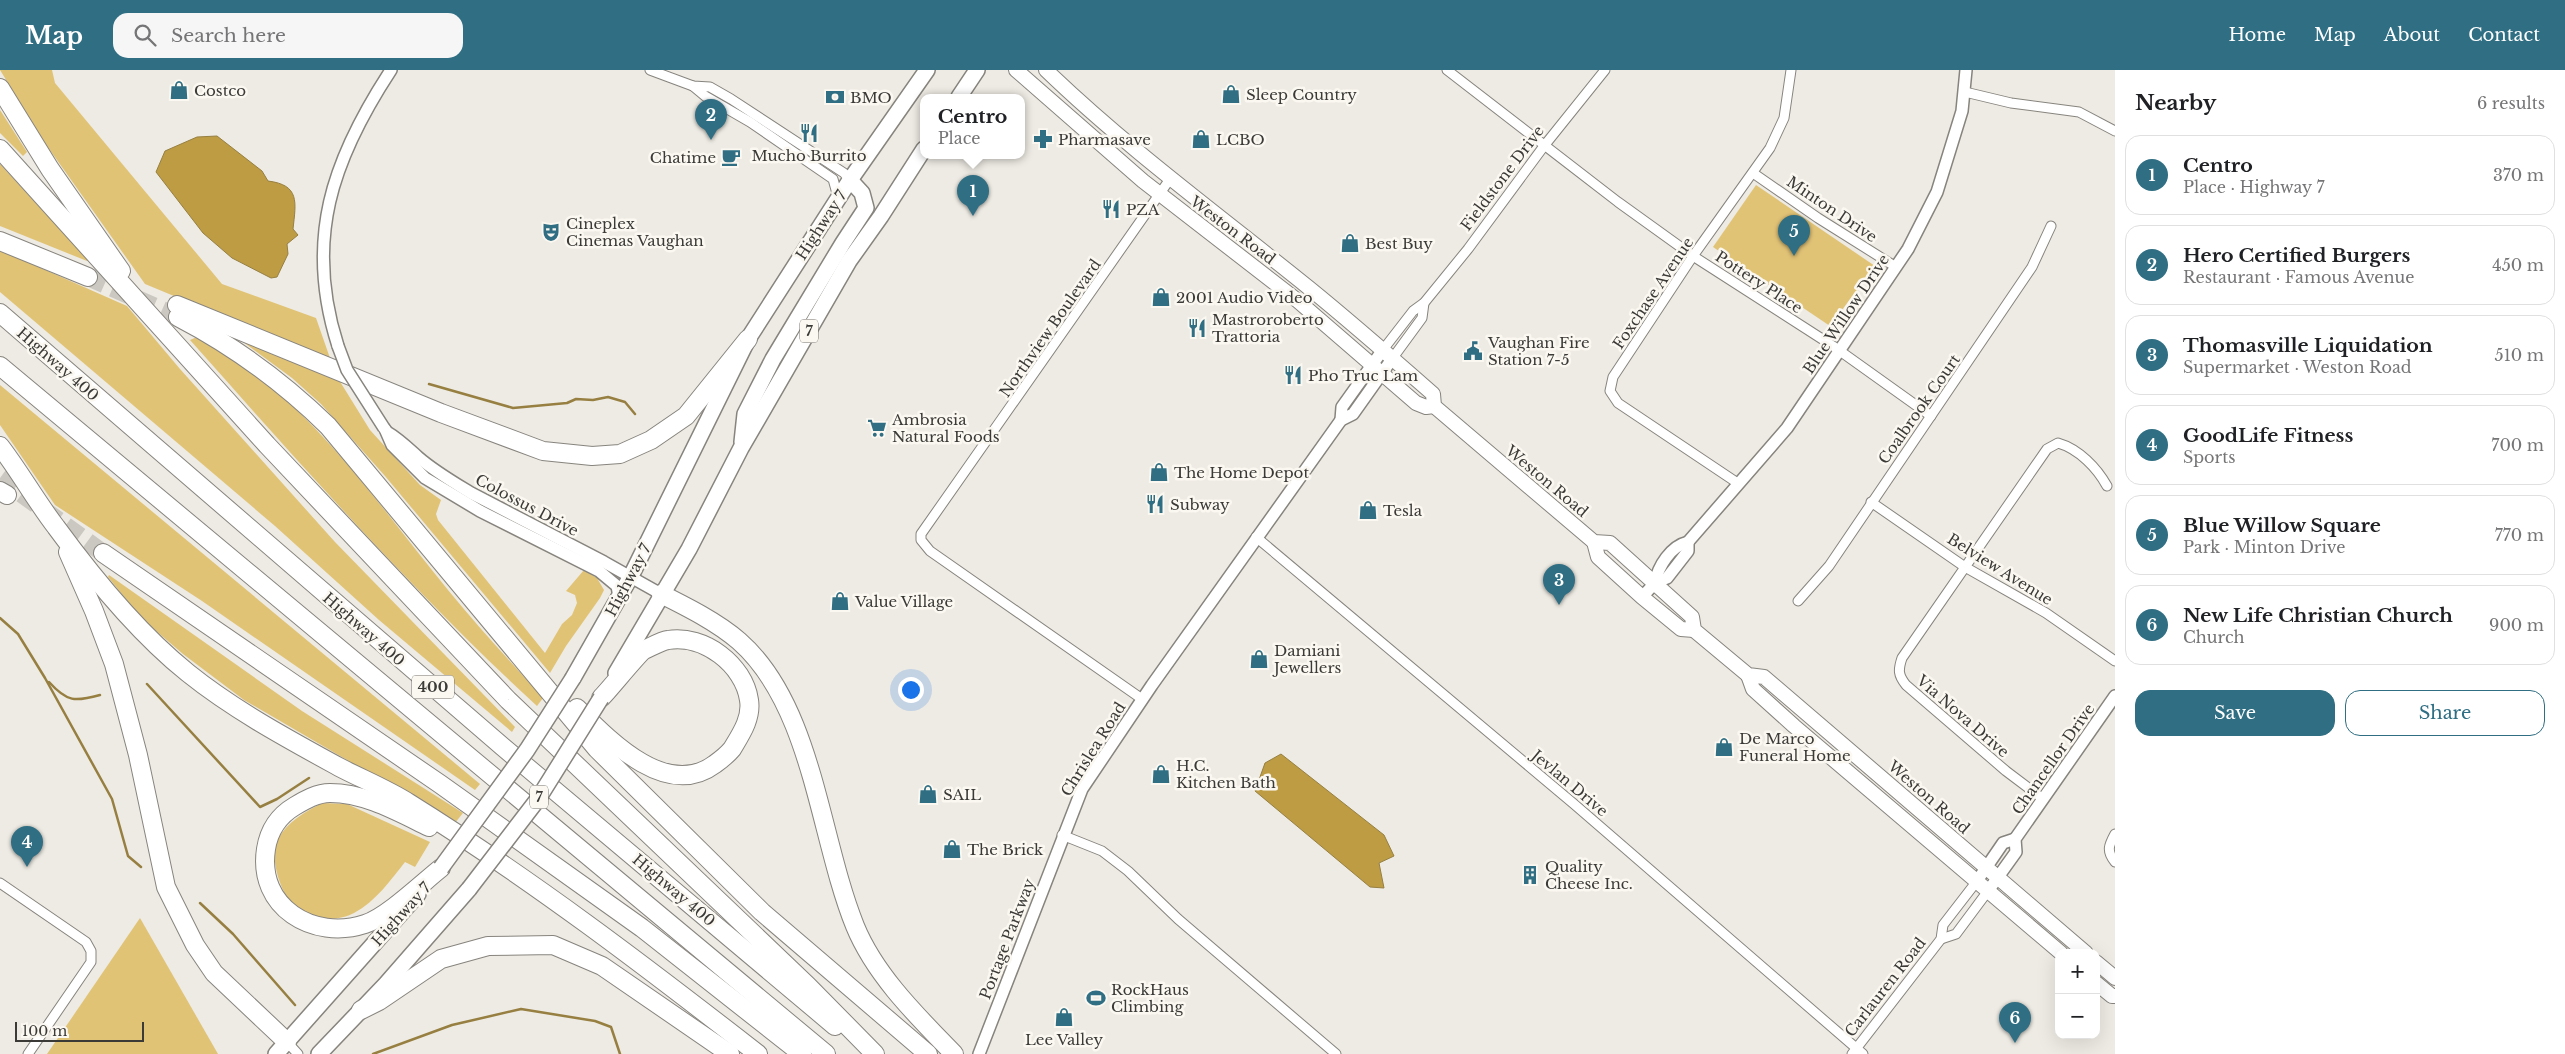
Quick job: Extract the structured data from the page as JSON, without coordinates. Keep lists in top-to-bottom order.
{
  "streets": {
    "highway": ["Highway 400", "400"],
    "main road": ["Highway 7", "Weston Road", "7"],
    "street": [
      "Fieldstone Drive",
      "Minton Drive",
      "Pottery Place",
      "Foxchase Avenue",
      "Blue Willow Drive",
      "Northview Boulevard",
      "Coalbrook Court",
      "Colossus Drive",
      "Belview Avenue",
      "Via Nova Drive",
      "Chrislea Road",
      "Chancellor Drive",
      "Jevlan Drive",
      "Portage Parkway",
      "Carlauren Road"
    ]
  },
  "crossings": [
    ["Fieldstone Drive", "Weston Road"],
    ["Fieldstone Drive", "Pottery Place"],
    ["Fieldstone Drive", "Chrislea Road"],
    ["Minton Drive", "Foxchase Avenue"],
    ["Minton Drive", "Blue Willow Drive"],
    ["Highway 7", "Colossus Drive"],
    ["Weston Road", "Blue Willow Drive"],
    ["Weston Road", "Northview Boulevard"],
    ["Weston Road", "Chrislea Road"],
    ["Weston Road", "Chancellor Drive"],
    ["Weston Road", "Carlauren Road"],
    ["Pottery Place", "Foxchase Avenue"],
    ["Pottery Place", "Blue Willow Drive"],
    ["Pottery Place", "Coalbrook Court"],
    ["Foxchase Avenue", "Blue Willow Drive"],
    ["Northview Boulevard", "Chrislea Road"],
    ["7", "Colossus Drive"],
    ["Coalbrook Court", "Belview Avenue"],
    ["Belview Avenue", "Via Nova Drive"],
    ["Via Nova Drive", "Chancellor Drive"],
    ["Chrislea Road", "Jevlan Drive"],
    ["Chrislea Road", "Portage Parkway"],
    ["Chancellor Drive", "Carlauren Road"],
    ["Jevlan Drive", "Carlauren Road"]
  ],
  "places": {
    "shop": [
      "Costco",
      "Sleep Country",
      "LCBO",
      "Best Buy",
      "2001 Audio Video",
      "The Home Depot",
      "Tesla",
      "Value Village",
      "Damiani Jewellers",
      "De Marco Funeral Home",
      "H.C. Kitchen Bath",
      "SAIL",
      "The Brick",
      "Lee Valley"
    ],
    "bank": ["BMO"],
    "restaurant": [
      "Mucho Burrito",
      "PZA",
      "Mastroroberto Trattoria",
      "Pho Truc Lam",
      "Subway"
    ],
    "pharmacy": ["Pharmasave"],
    "cafe": ["Chatime"],
    "theatre": ["Cineplex Cinemas Vaughan"],
    "public building": ["Vaughan Fire Station 7-5"],
    "supermarket": ["Ambrosia Natural Foods"],
    "building": ["Quality Cheese Inc."],
    "sports": ["RockHaus Climbing"]
  },
  "scale_bar": "100 m",
  "page": {
    "header": "Map",
    "search": "Search here",
    "nav": [
      "Home",
      "Map",
      "About",
      "Contact"
    ],
    "heading": ["Nearby", "6 results"],
    "popup": ["Centro", "Place"],
    "pins": [
      "2",
      "1",
      "5",
      "3",
      "4",
      "6"
    ],
    "list": [
      {
        "mark": "1",
        "name": "Centro",
        "note": "Place · Highway 7",
        "value": "370 m"
      },
      {
        "mark": "2",
        "name": "Hero Certified Burgers",
        "note": "Restaurant · Famous Avenue",
        "value": "450 m"
      },
      {
        "mark": "3",
        "name": "Thomasville Liquidation",
        "note": "Supermarket · Weston Road",
        "value": "510 m"
      },
      {
        "mark": "4",
        "name": "GoodLife Fitness",
        "note": "Sports",
        "value": "700 m"
      },
      {
        "mark": "5",
        "name": "Blue Willow Square",
        "note": "Park · Minton Drive",
        "value": "770 m"
      },
      {
        "mark": "6",
        "name": "New Life Christian Church",
        "note": "Church",
        "value": "900 m"
      }
    ],
    "buttons": ["Save", "Share"],
    "map_buttons": ["+", "−"],
    "scale": "100 m"
  }
}
